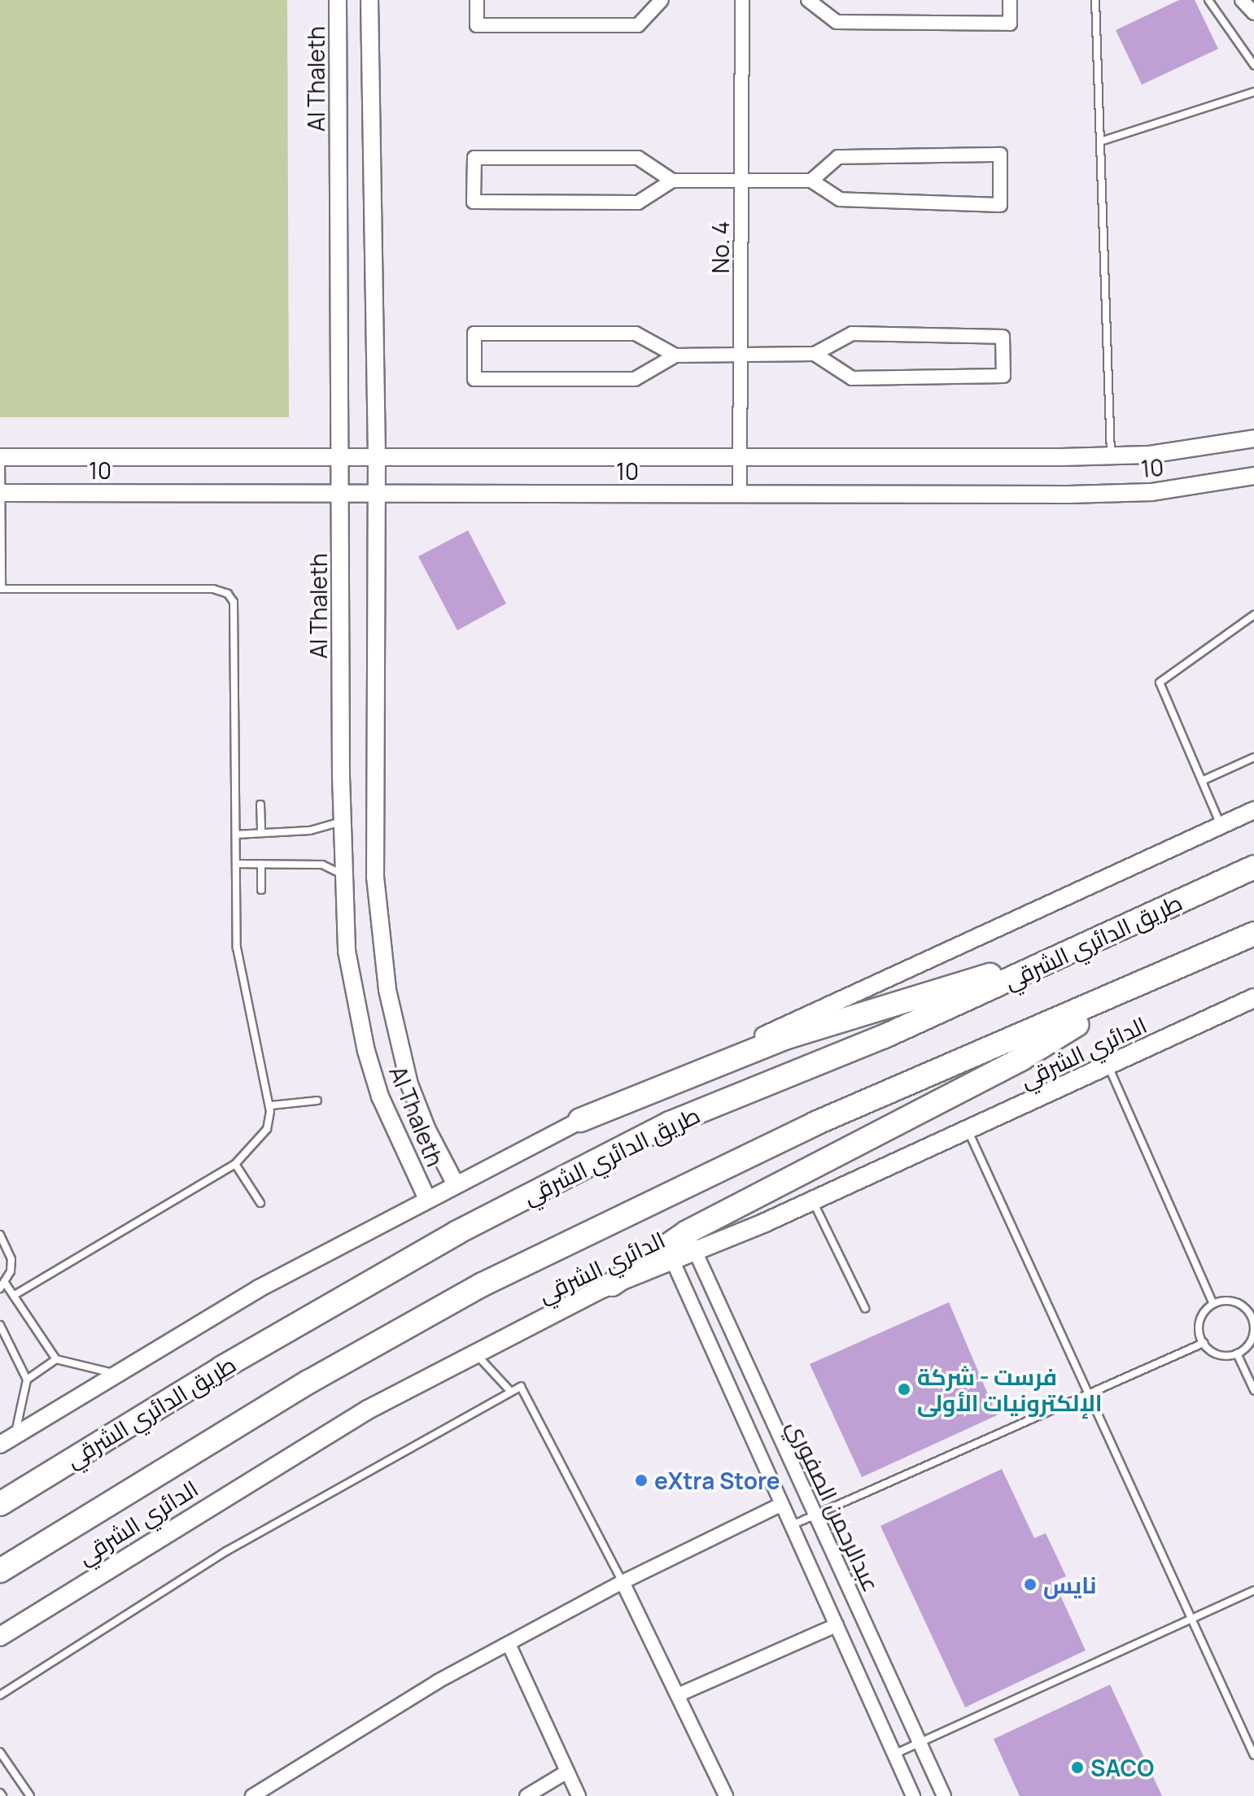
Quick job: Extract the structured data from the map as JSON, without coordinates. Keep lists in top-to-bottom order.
{
  "streets": {
    "highway": ["طريق الدائري الشرقي"],
    "main road": ["الدائري الشرقي"],
    "street": [
      "Al Thaleth",
      "No. 4",
      "10",
      "عبدالرحمن الصفوري"
    ]
  },
  "crossings": [
    ["Al Thaleth", "10"],
    ["No. 4", "10"],
    ["الدائري الشرقي", "عبدالرحمن الصفوري"]
  ],
  "places": [
    "فرست - شركة الإلكترونيات الأولى",
    "eXtra Store",
    "نايس",
    "SACO"
  ]
}
